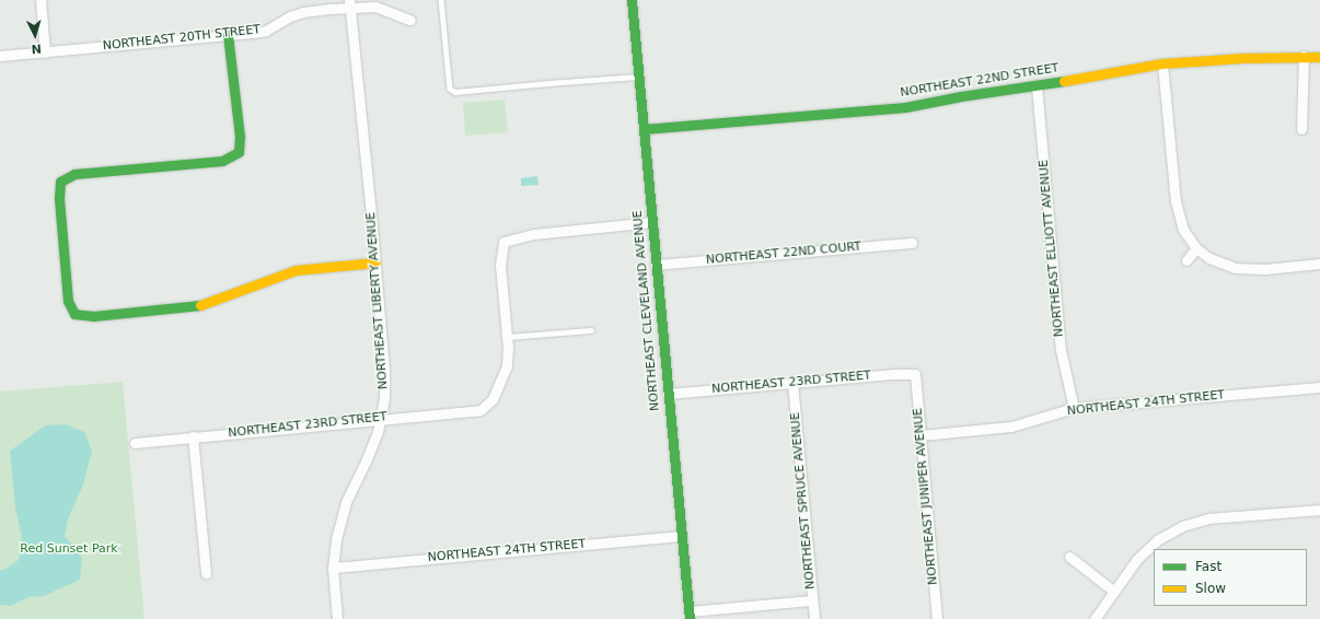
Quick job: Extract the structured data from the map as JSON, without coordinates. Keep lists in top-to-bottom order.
{
  "streets": {
    "street": [
      "NORTHEAST 20TH STREET",
      "NORTHEAST 22ND STREET",
      "NORTHEAST ELLIOTT AVENUE",
      "NORTHEAST 22ND COURT",
      "NORTHEAST LIBERTY AVENUE",
      "NORTHEAST CLEVELAND AVENUE",
      "NORTHEAST 23RD STREET",
      "NORTHEAST 24TH STREET",
      "NORTHEAST JUNIPER AVENUE",
      "NORTHEAST SPRUCE AVENUE"
    ]
  },
  "crossings": [
    ["NORTHEAST 20TH STREET", "NORTHEAST LIBERTY AVENUE"],
    ["NORTHEAST 22ND STREET", "NORTHEAST ELLIOTT AVENUE"],
    ["NORTHEAST 22ND STREET", "NORTHEAST CLEVELAND AVENUE"],
    ["NORTHEAST ELLIOTT AVENUE", "NORTHEAST 24TH STREET"],
    ["NORTHEAST 22ND COURT", "NORTHEAST CLEVELAND AVENUE"],
    ["NORTHEAST LIBERTY AVENUE", "NORTHEAST 23RD STREET"],
    ["NORTHEAST LIBERTY AVENUE", "NORTHEAST 24TH STREET"],
    ["NORTHEAST CLEVELAND AVENUE", "NORTHEAST 23RD STREET"],
    ["NORTHEAST CLEVELAND AVENUE", "NORTHEAST 24TH STREET"],
    ["NORTHEAST 23RD STREET", "NORTHEAST JUNIPER AVENUE"],
    ["NORTHEAST 23RD STREET", "NORTHEAST SPRUCE AVENUE"],
    ["NORTHEAST 24TH STREET", "NORTHEAST JUNIPER AVENUE"]
  ],
  "parks": ["Red Sunset Park"],
  "legend": ["Fast", "Slow"],
  "north": "bottom"
}
